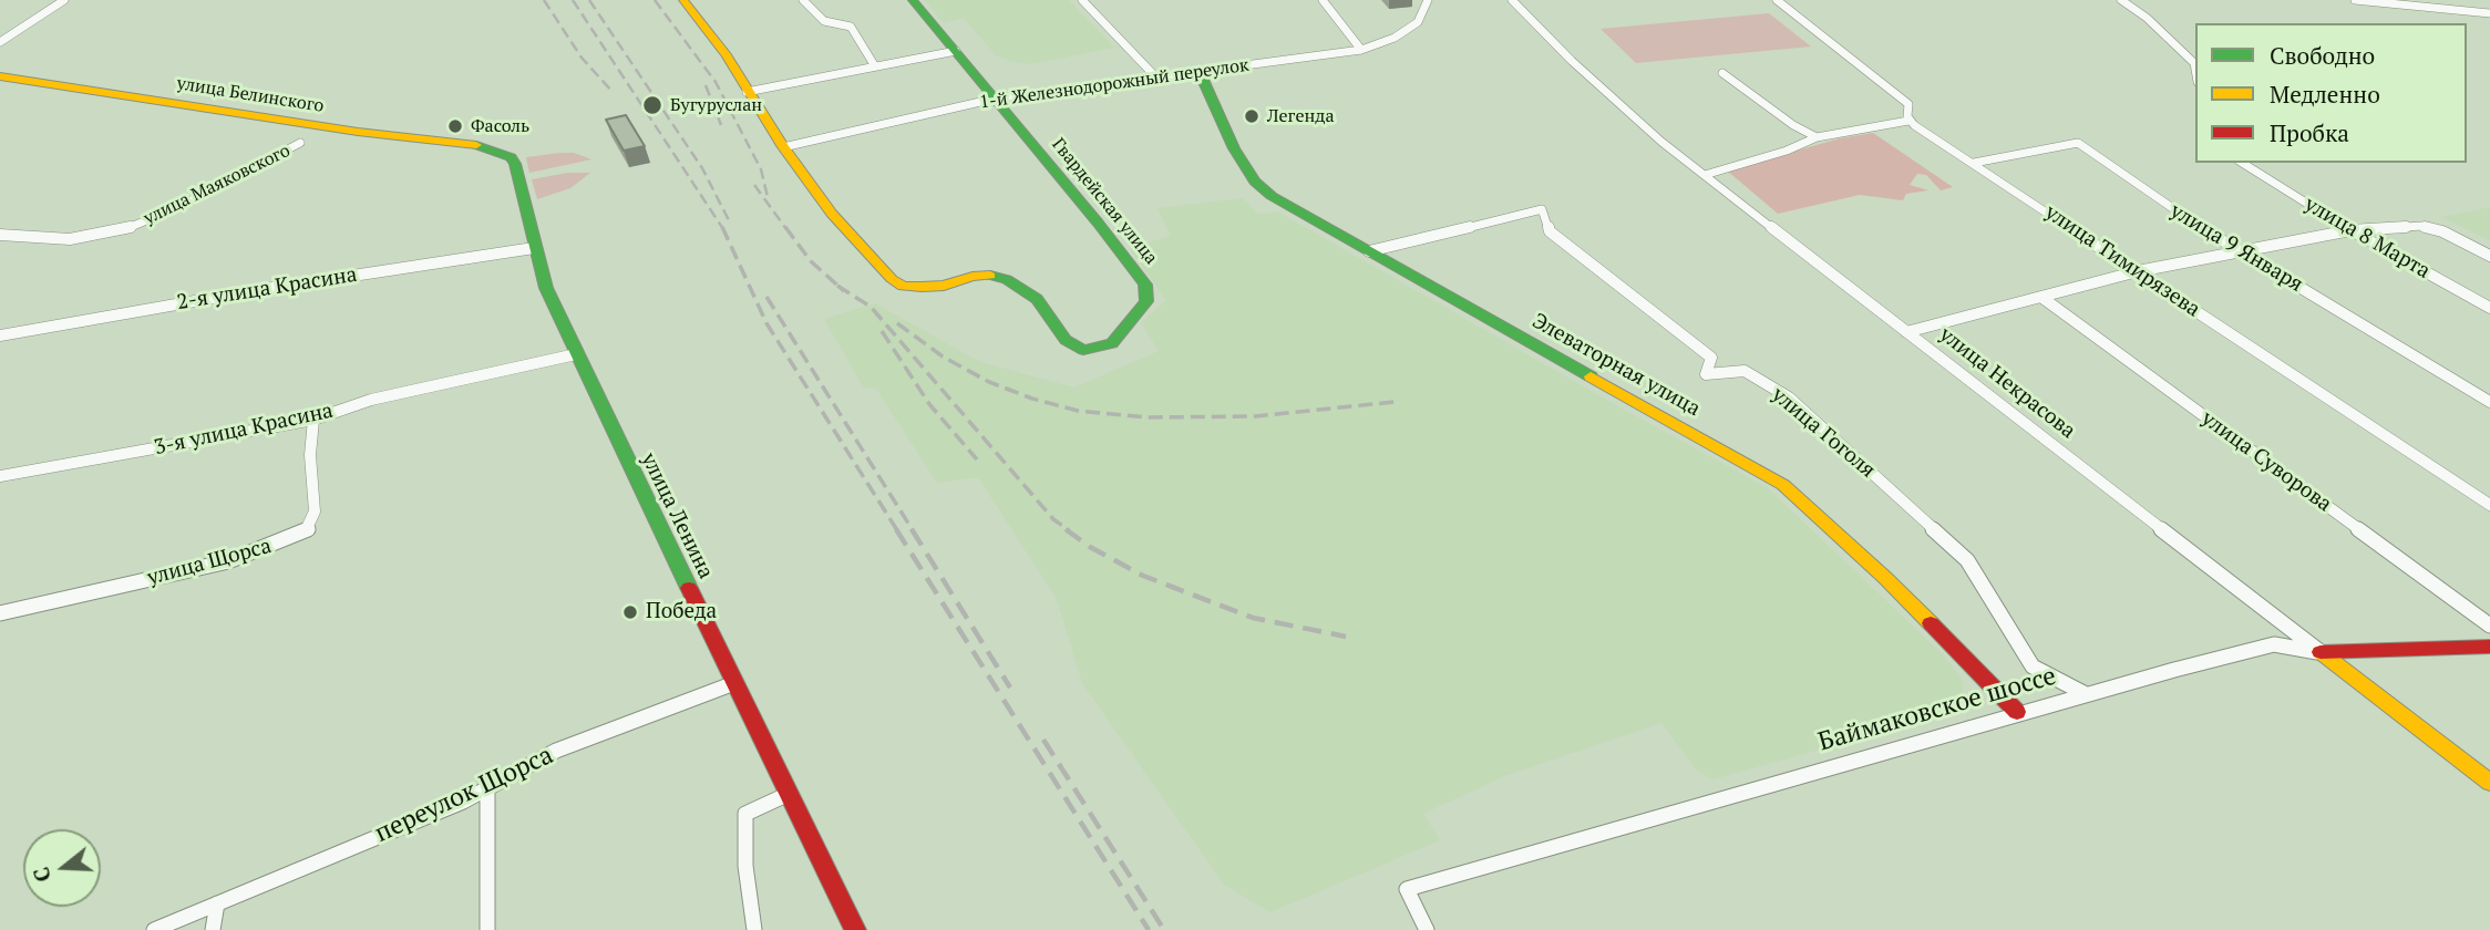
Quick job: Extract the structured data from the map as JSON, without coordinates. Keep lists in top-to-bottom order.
{
  "streets": {
    "street": [
      "1-й Железнодорожный переулок",
      "улица Белинского",
      "улица Маяковского",
      "Гвардейская улица",
      "улица 8 Марта",
      "улица 9 Января",
      "улица Тимирязева",
      "2-я улица Красина",
      "Элеваторная улица",
      "улица Некрасова",
      "3-я улица Красина",
      "улица Гоголя",
      "улица Суворова",
      "улица Ленина",
      "улица Щорса",
      "Баймаковское шоссе",
      "переулок Щорса"
    ]
  },
  "crossings": [
    ["1-й Железнодорожный переулок", "Гвардейская улица"],
    ["1-й Железнодорожный переулок", "Элеваторная улица"],
    ["улица Белинского", "улица Ленина"],
    ["улица 9 Января", "улица Тимирязева"],
    ["2-я улица Красина", "улица Ленина"],
    ["Элеваторная улица", "улица Гоголя"],
    ["Элеваторная улица", "Баймаковское шоссе"],
    ["улица Некрасова", "Баймаковское шоссе"],
    ["3-я улица Красина", "улица Ленина"],
    ["3-я улица Красина", "улица Щорса"],
    ["улица Гоголя", "Баймаковское шоссе"],
    ["улица Ленина", "переулок Щорса"]
  ],
  "places": [
    "Бугуруслан",
    "Легенда",
    "Фасоль",
    "Победа"
  ],
  "legend": ["Свободно", "Медленно", "Пробка"],
  "north": "left"
}
